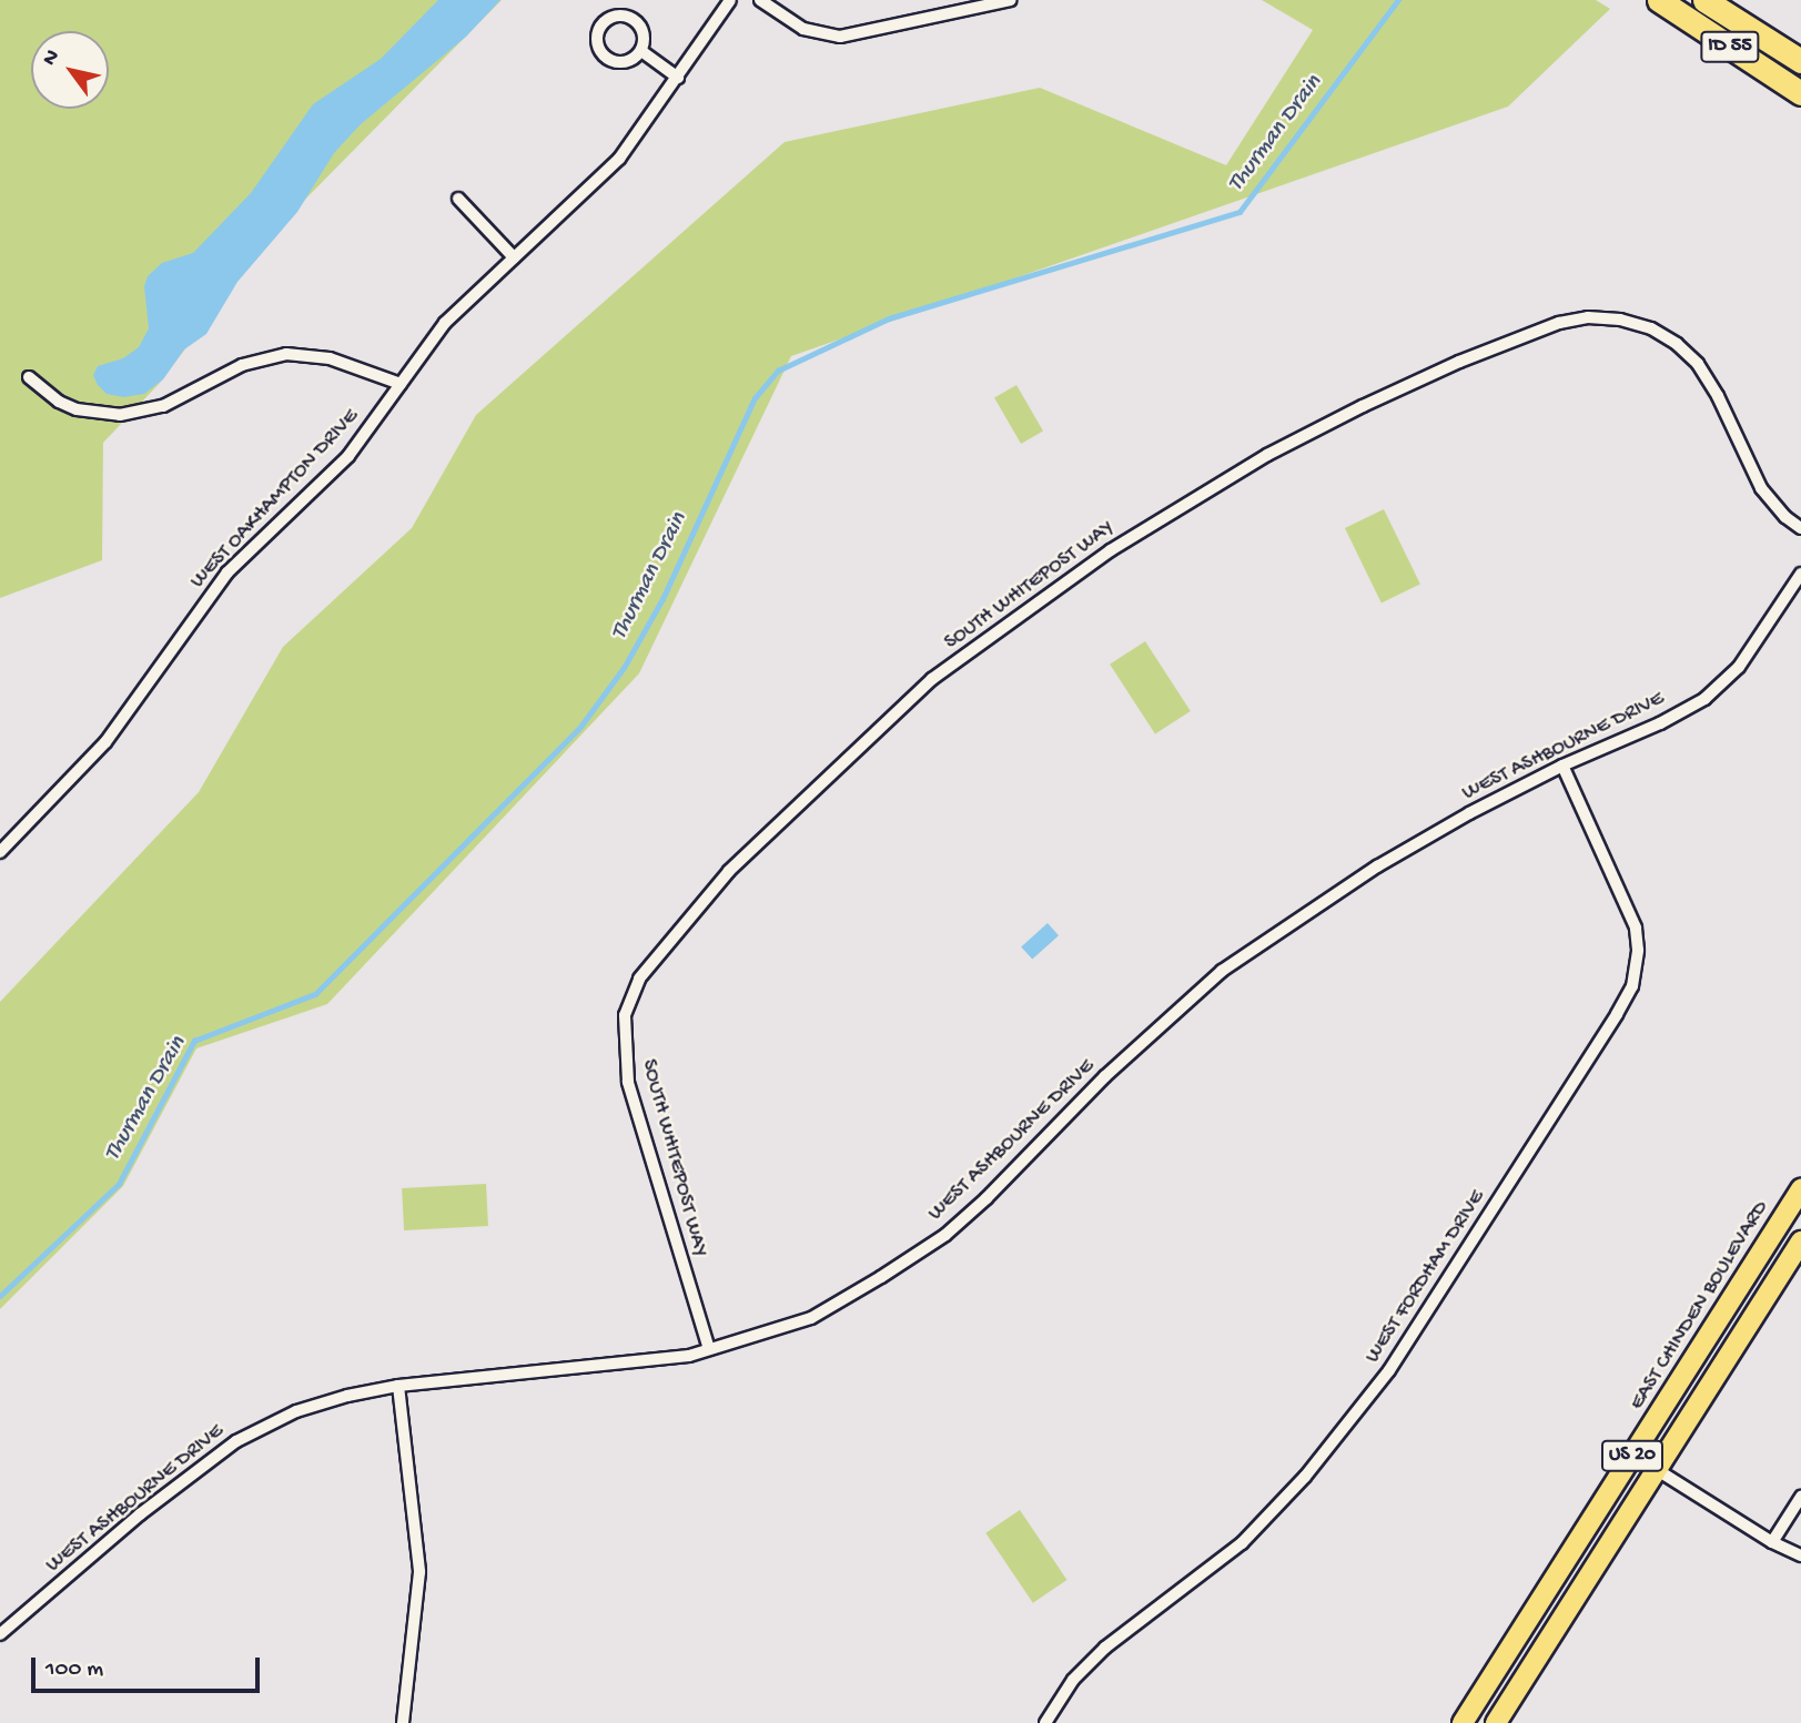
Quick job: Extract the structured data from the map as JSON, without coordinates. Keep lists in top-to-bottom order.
{
  "streets": {
    "highway": ["ID 55"],
    "main road": ["EAST CHINDEN BOULEVARD", "US 20"],
    "street": [
      "WEST OAKHAMPTON DRIVE",
      "SOUTH WHITEPOST WAY",
      "WEST ASHBOURNE DRIVE",
      "WEST FORDHAM DRIVE"
    ]
  },
  "crossings": [
    ["SOUTH WHITEPOST WAY", "WEST ASHBOURNE DRIVE"],
    ["WEST ASHBOURNE DRIVE", "WEST FORDHAM DRIVE"]
  ],
  "water": ["Thurman Drain"],
  "scale_bar": "100 m",
  "north": "top left"
}
